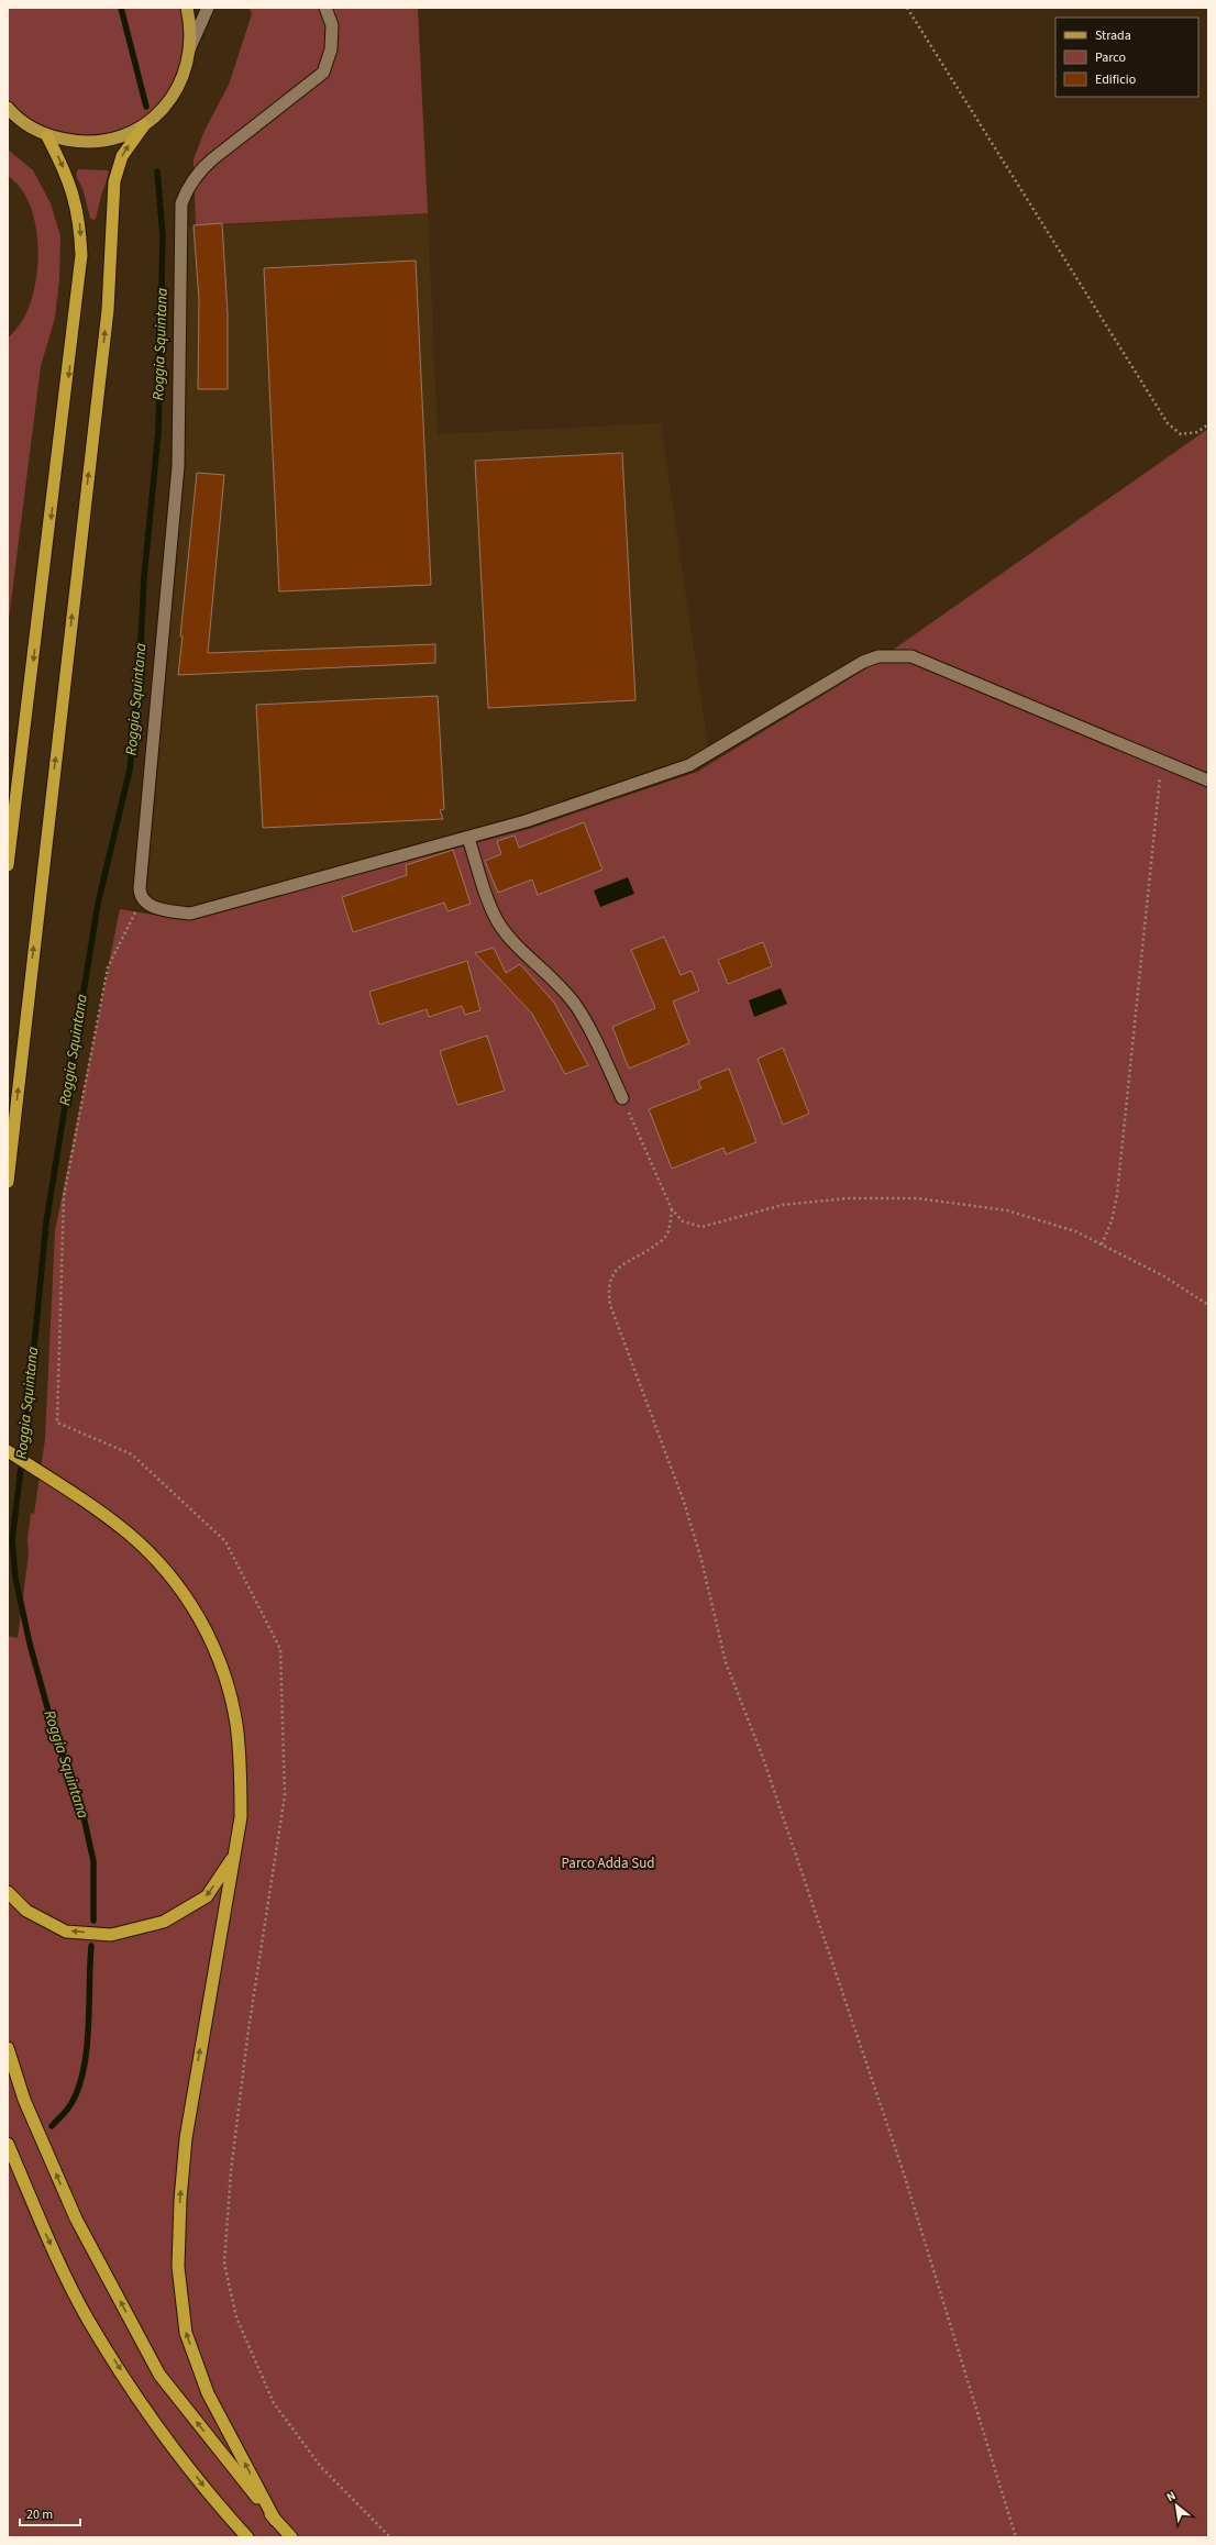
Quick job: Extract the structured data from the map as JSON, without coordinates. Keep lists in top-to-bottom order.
{
  "water": ["Roggia Squintana"],
  "parks": ["Parco Adda Sud"],
  "legend": ["Strada", "Parco", "Edificio"],
  "scale_bar": "20 m",
  "north": "top left"
}
